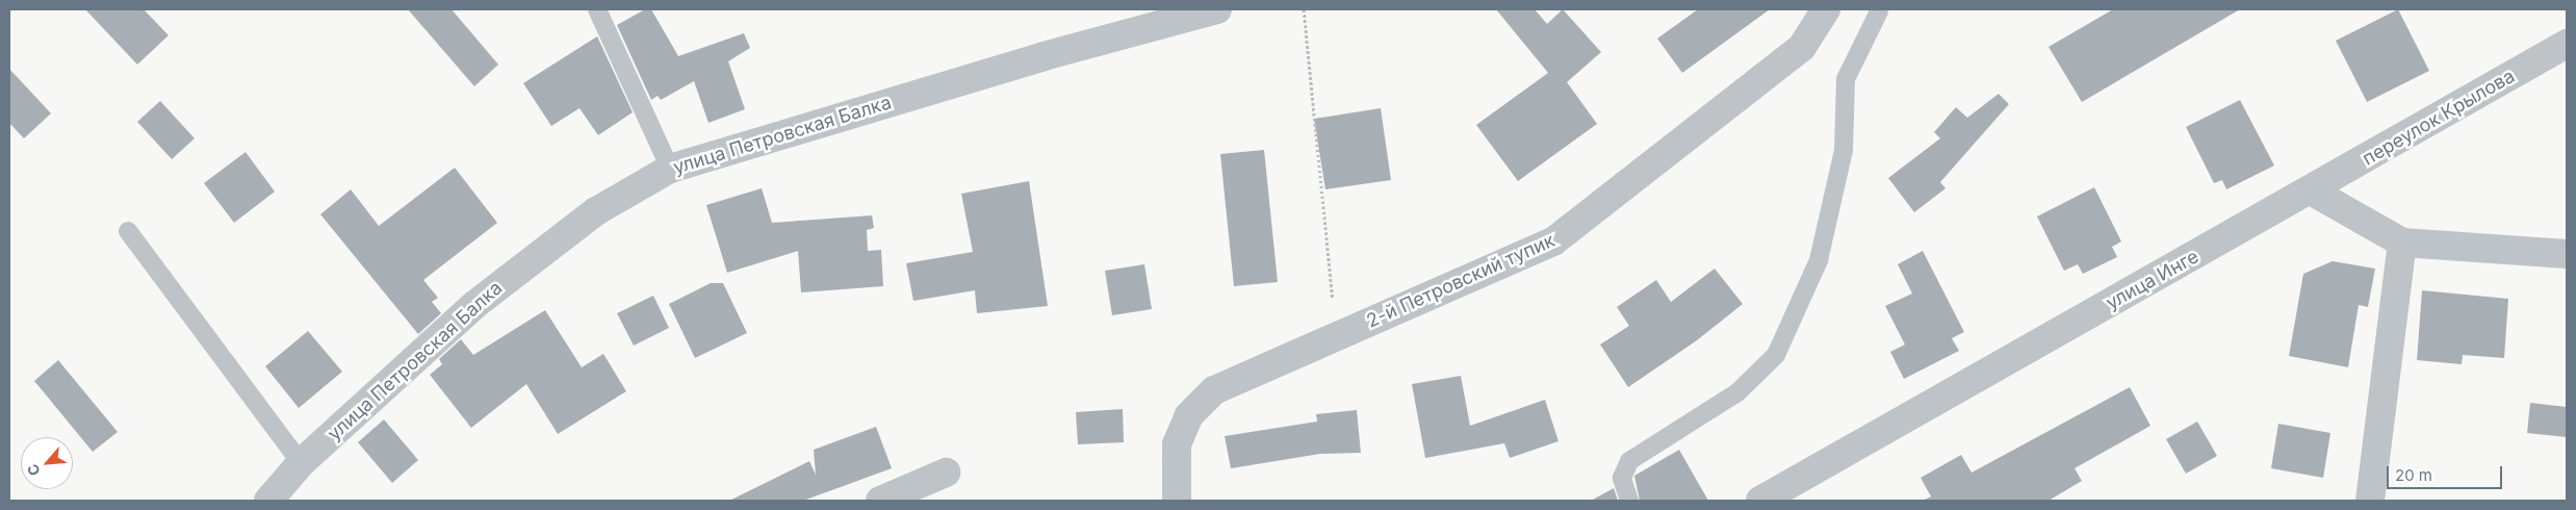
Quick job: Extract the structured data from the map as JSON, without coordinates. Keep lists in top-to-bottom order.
{
  "streets": {
    "street": [
      "переулок Крылова",
      "улица Петровская Балка",
      "улица Инге",
      "2-й Петровский тупик"
    ]
  },
  "crossings": [
    ["переулок Крылова", "улица Инге"]
  ],
  "scale_bar": "20 m",
  "north": "bottom left"
}
